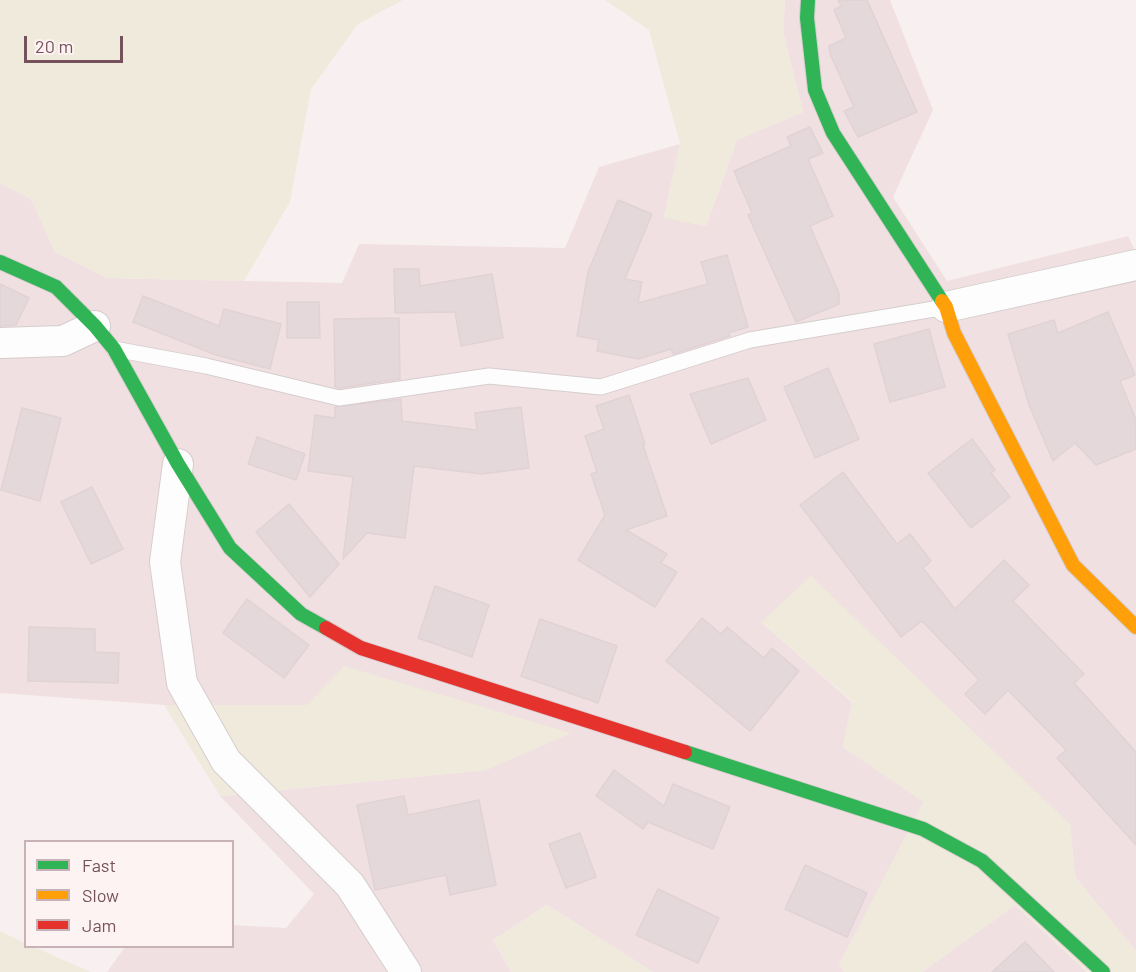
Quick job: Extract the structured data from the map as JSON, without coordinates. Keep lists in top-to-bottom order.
{
  "legend": ["Fast", "Slow", "Jam"],
  "scale_bar": "20 m"
}
